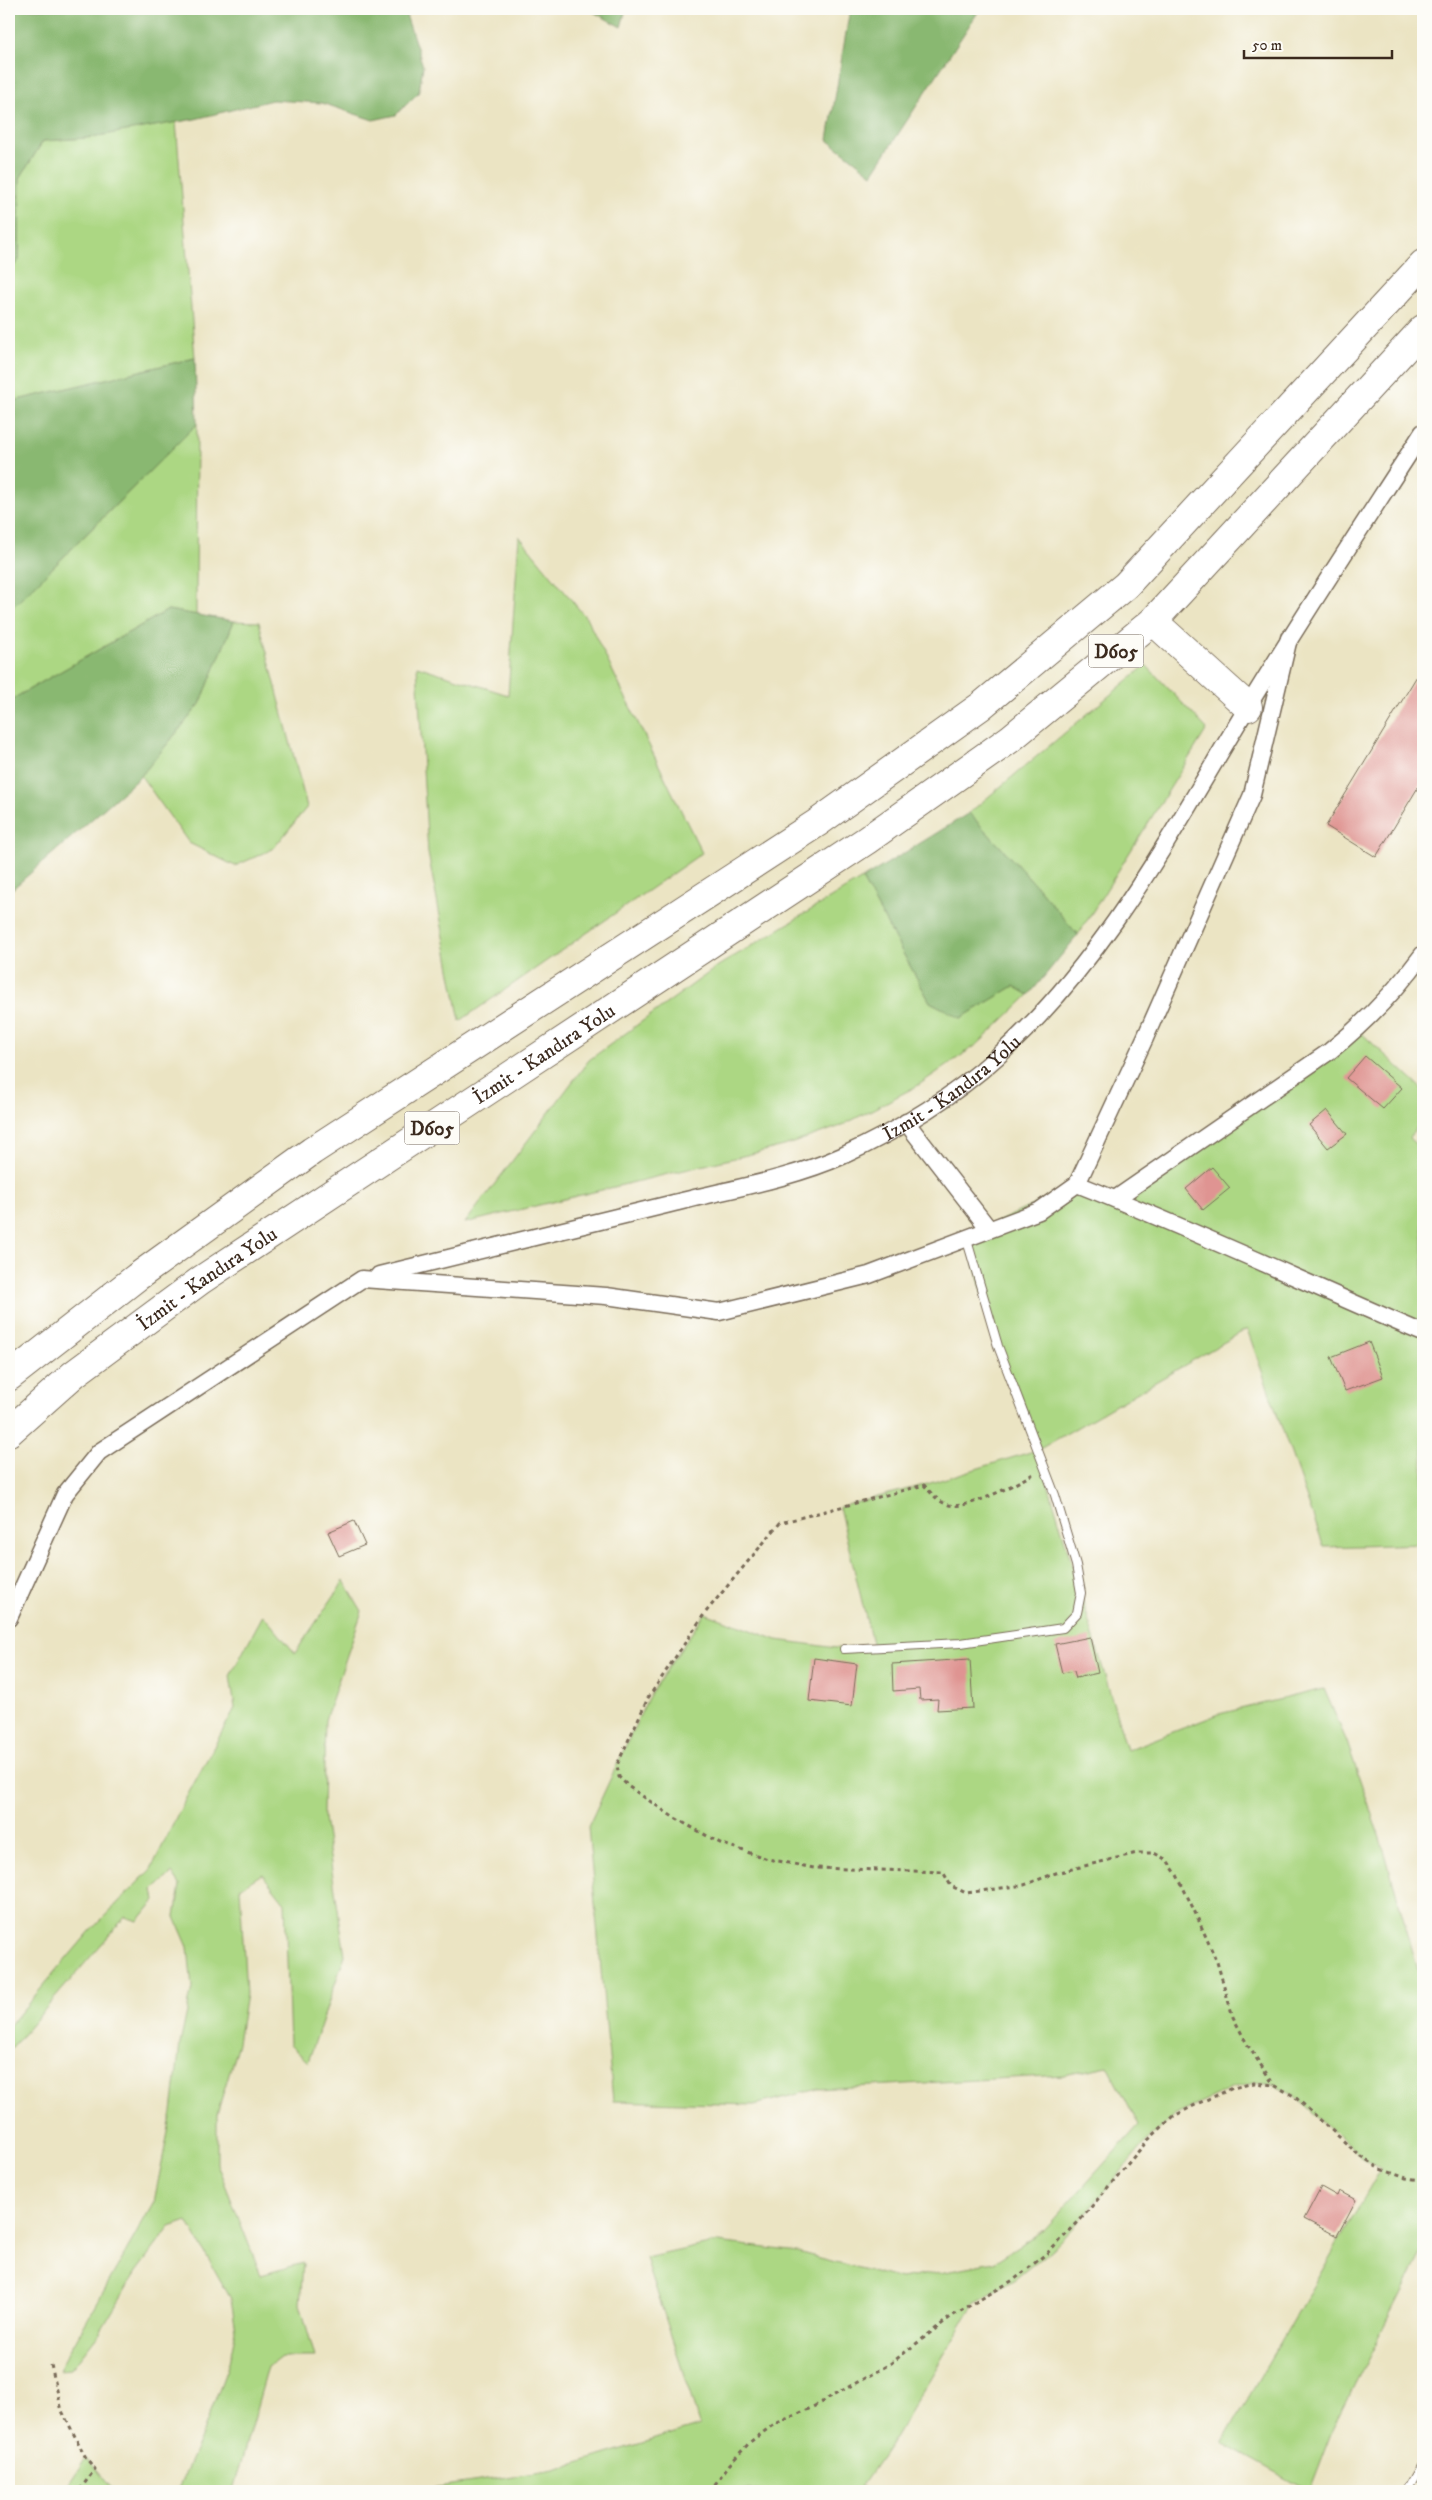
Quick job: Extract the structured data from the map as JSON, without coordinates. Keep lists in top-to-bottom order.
{
  "streets": {
    "highway": ["D605", "İzmit - Kandıra Yolu"]
  },
  "crossings": [
    ["D605", "İzmit - Kandıra Yolu"]
  ],
  "scale_bar": "50 m"
}
